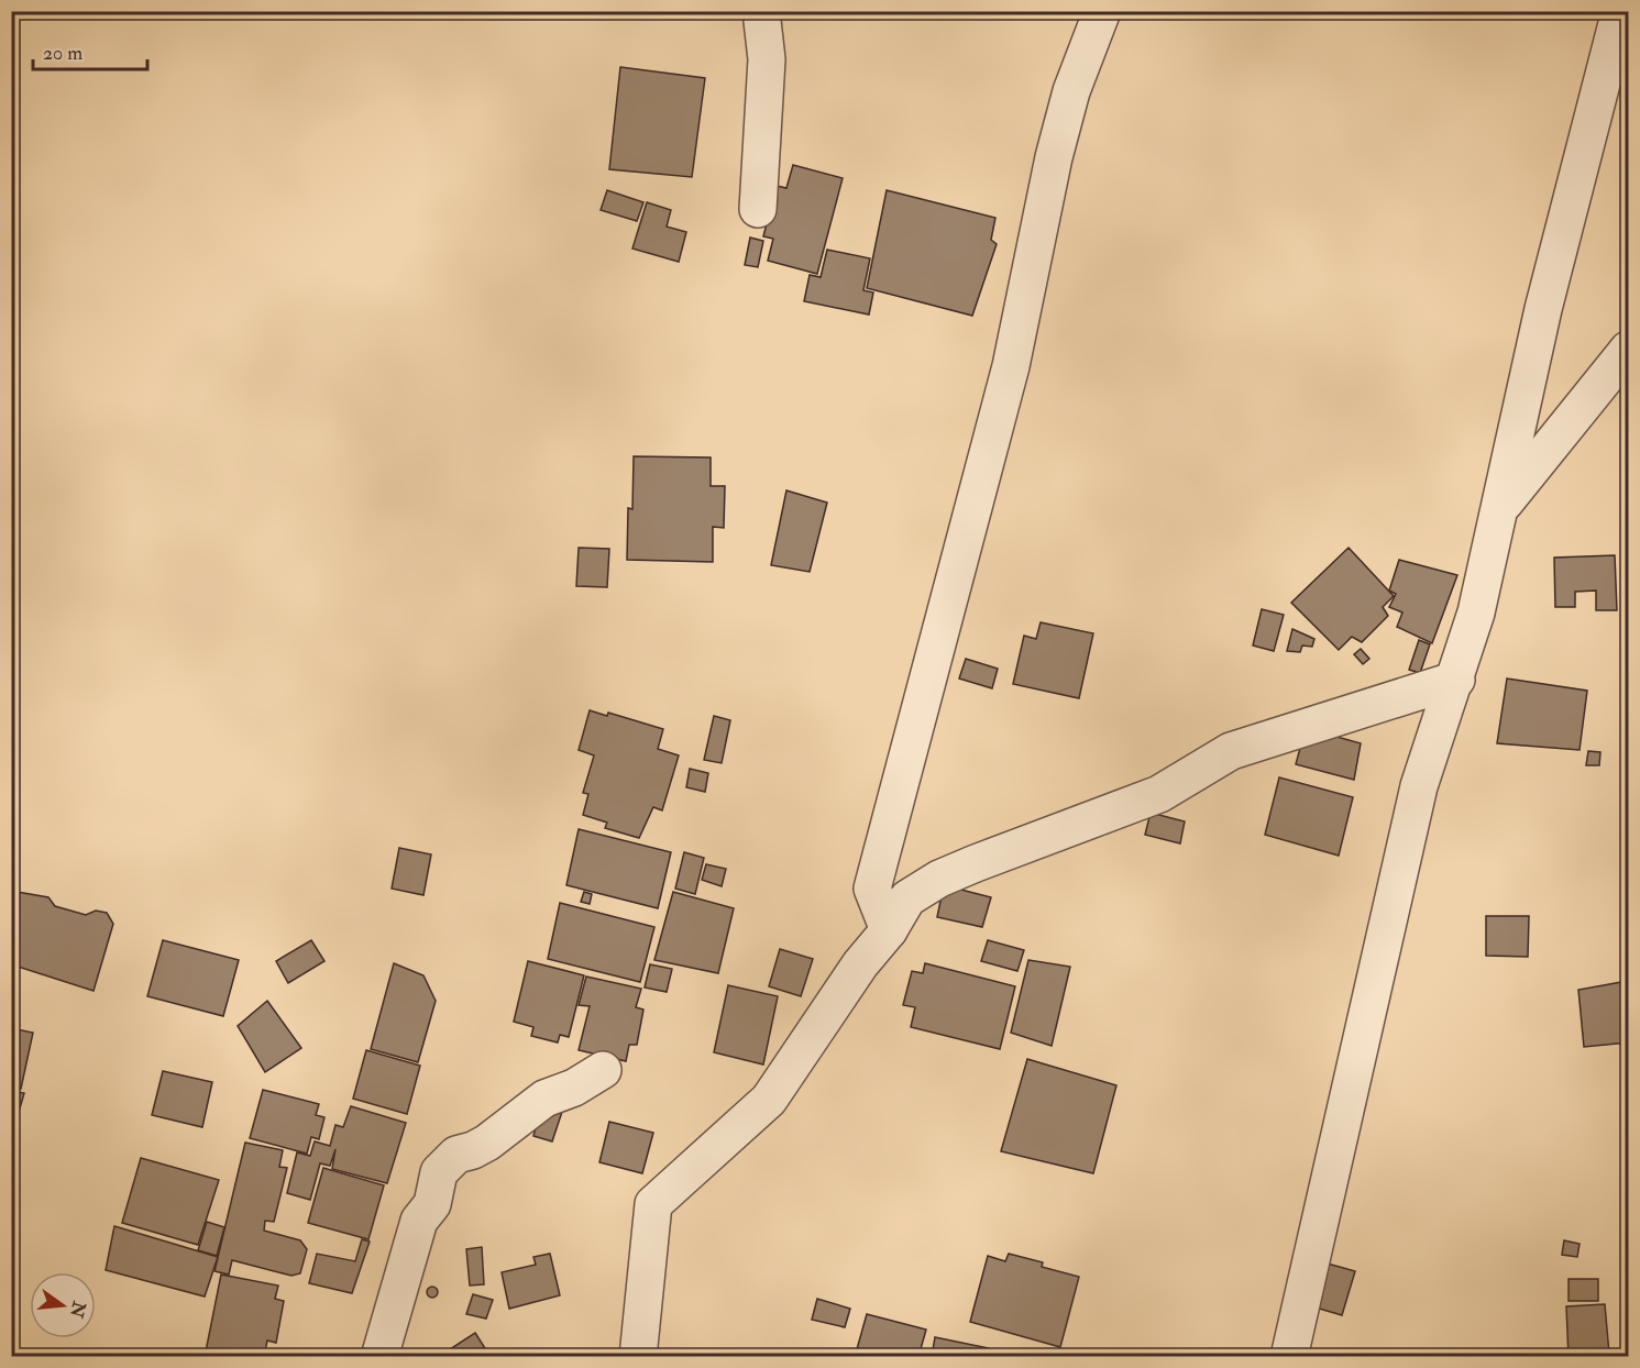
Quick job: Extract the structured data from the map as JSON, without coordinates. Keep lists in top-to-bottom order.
{
  "scale_bar": "20 m",
  "north": "right"
}
